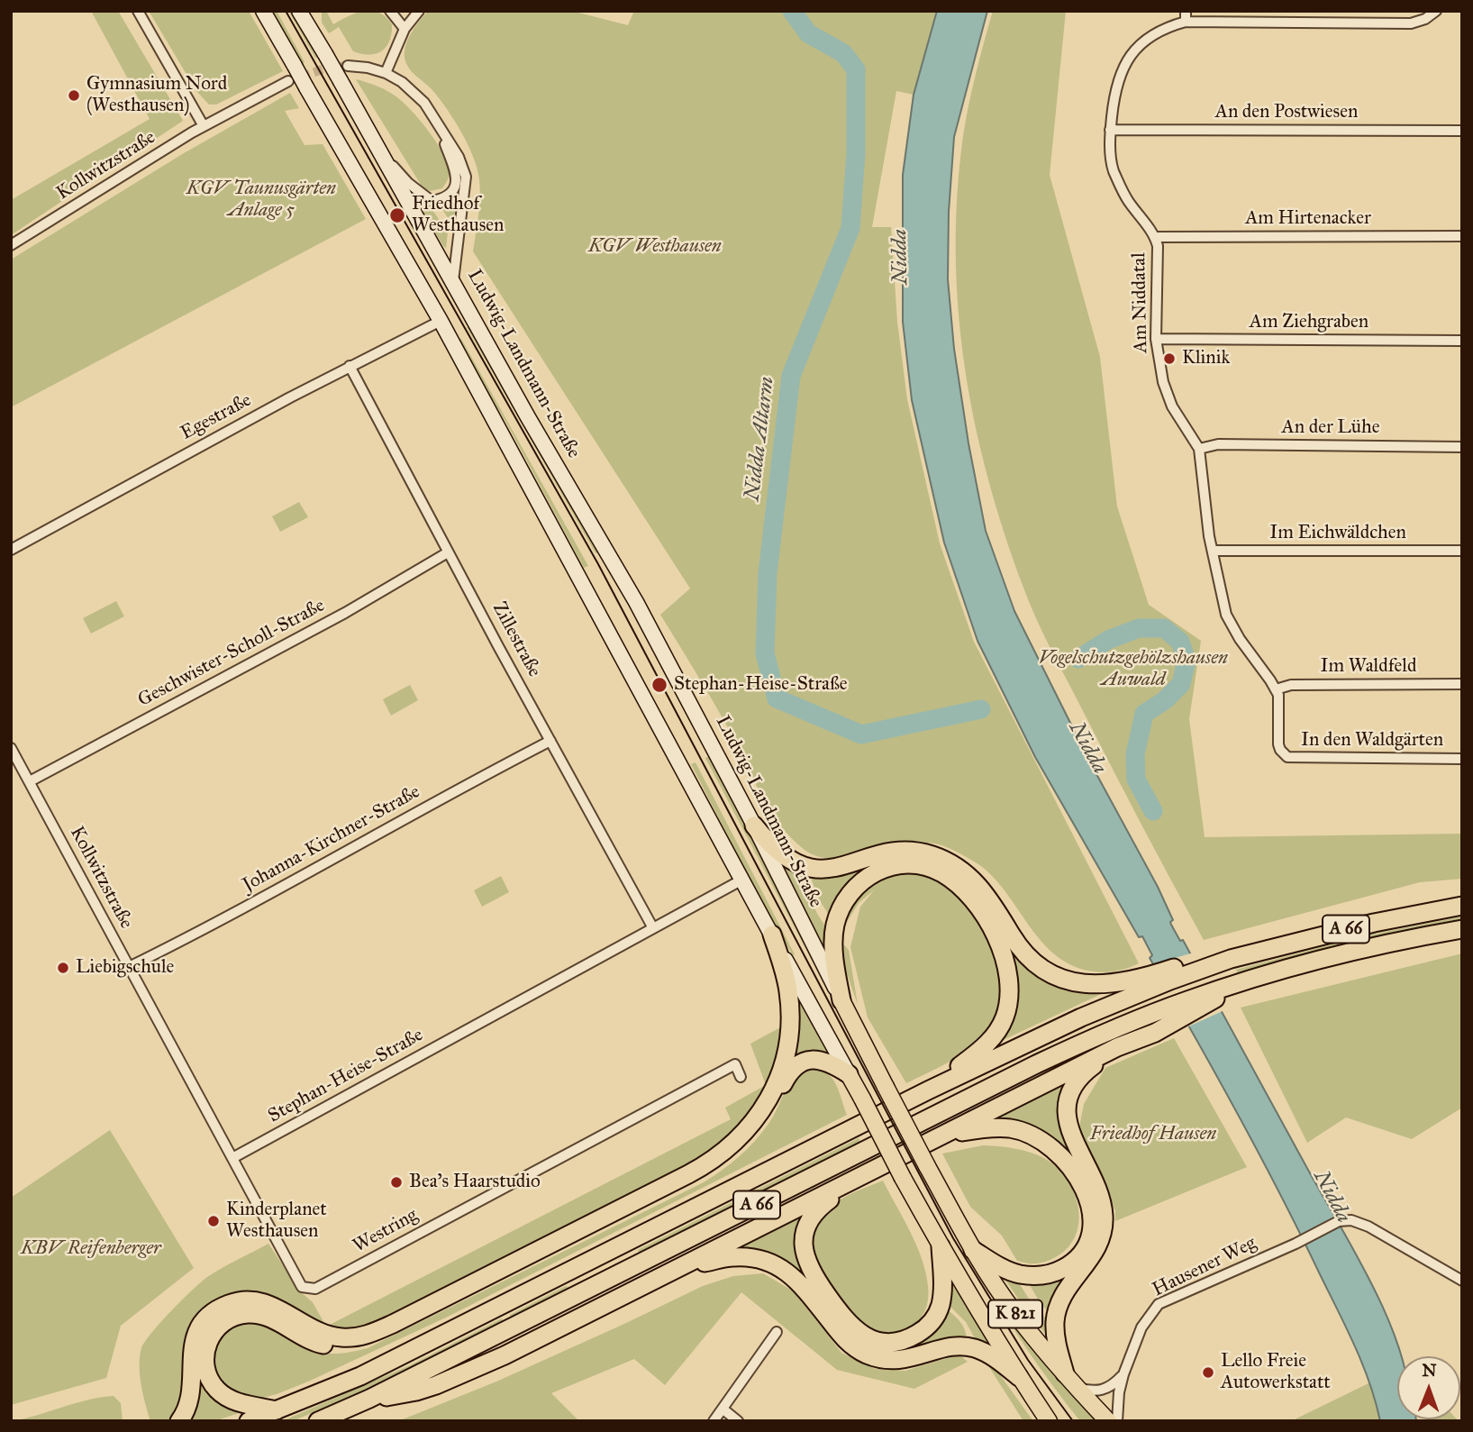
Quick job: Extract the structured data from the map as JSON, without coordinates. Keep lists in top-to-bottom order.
{
  "streets": {
    "highway": ["A 66"],
    "main road": ["Ludwig-Landmann-Straße", "K 821"],
    "street": [
      "An den Postwiesen",
      "Kollwitzstraße",
      "Am Hirtenacker",
      "Am Niddatal",
      "Am Ziehgraben",
      "Egestraße",
      "An der Lühe",
      "Im Eichwäldchen",
      "Zillestraße",
      "Geschwister-Scholl-Straße",
      "Im Waldfeld",
      "In den Waldgärten",
      "Johanna-Kirchner-Straße",
      "Stephan-Heise-Straße",
      "Westring",
      "Hausener Weg"
    ]
  },
  "crossings": [
    ["An den Postwiesen", "Am Niddatal"],
    ["Kollwitzstraße", "Geschwister-Scholl-Straße"],
    ["Kollwitzstraße", "Johanna-Kirchner-Straße"],
    ["Kollwitzstraße", "Stephan-Heise-Straße"],
    ["Kollwitzstraße", "Westring"],
    ["Am Hirtenacker", "Am Niddatal"],
    ["Am Niddatal", "Am Ziehgraben"],
    ["Am Niddatal", "An der Lühe"],
    ["Am Niddatal", "Im Eichwäldchen"],
    ["Am Niddatal", "Im Waldfeld"],
    ["Am Niddatal", "In den Waldgärten"],
    ["Egestraße", "Zillestraße"],
    ["Egestraße", "K 821"],
    ["Zillestraße", "Geschwister-Scholl-Straße"],
    ["Zillestraße", "Johanna-Kirchner-Straße"],
    ["Zillestraße", "Stephan-Heise-Straße"],
    ["Im Waldfeld", "In den Waldgärten"],
    ["Stephan-Heise-Straße", "Westring"],
    ["Stephan-Heise-Straße", "K 821"]
  ],
  "water": ["Nidda", "Nidda Altarm"],
  "parks": [
    "KGV Taunusgärten Anlage 5",
    "KGV Westhausen",
    "Vogelschutzgehölzshausen Auwald",
    "Friedhof Hausen",
    "KBV Reifenberger"
  ],
  "places": [
    "Gymnasium Nord (Westhausen)",
    "Friedhof Westhausen",
    "Klinik",
    "Stephan-Heise-Straße",
    "Liebigschule",
    "Bea's Haarstudio",
    "Kinderplanet Westhausen",
    "Lello Freie Autowerkstatt"
  ],
  "north": "top"
}
